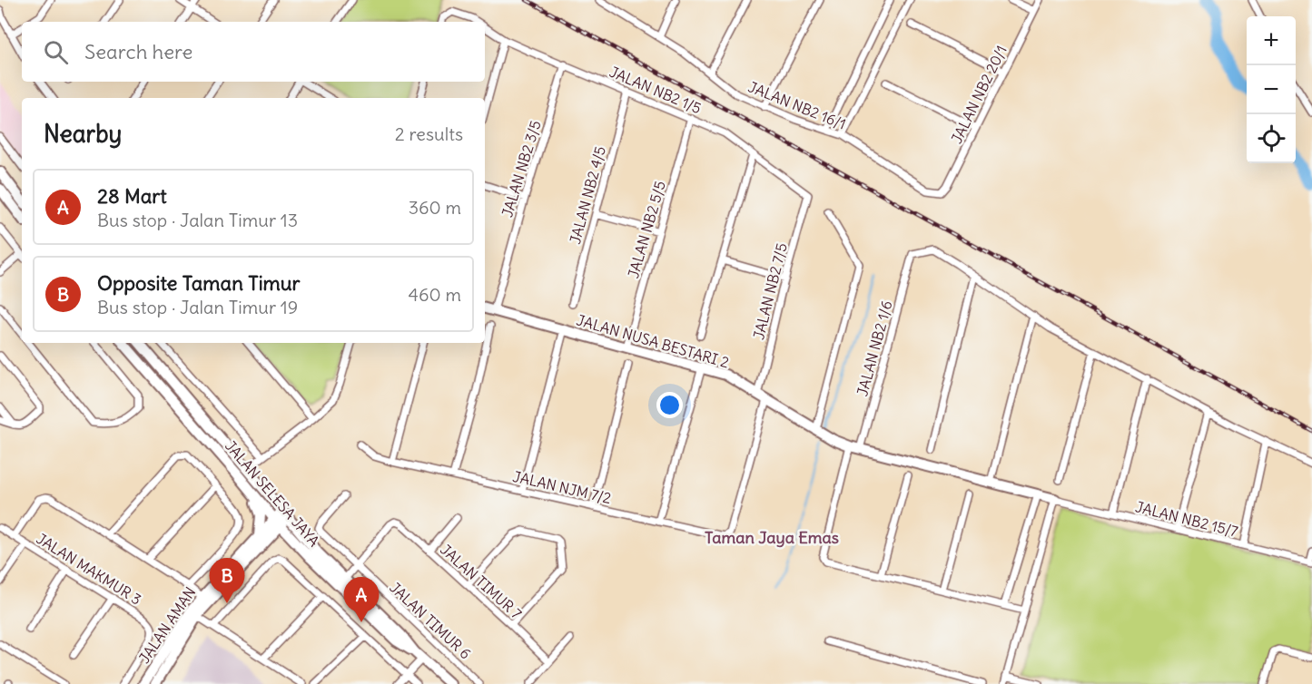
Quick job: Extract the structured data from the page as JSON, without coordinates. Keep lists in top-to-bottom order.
{
  "streets": {
    "main road": ["JALAN NUSA BESTARI 2", "JALAN SELESA JAYA", "JALAN AMAN"],
    "street": [
      "JALAN NB2 1/5",
      "JALAN NB2 20/1",
      "JALAN NB2 16/1",
      "JALAN NB2 3/5",
      "JALAN NB2 4/5",
      "JALAN NB2 5/5",
      "JALAN NB2 7/5",
      "JALAN NB2 1/6",
      "JALAN NJM 7/2",
      "JALAN NB2 15/7",
      "JALAN MAKMUR 3",
      "JALAN TIMUR 7",
      "JALAN TIMUR 6"
    ]
  },
  "crossings": [
    ["JALAN NB2 1/5", "JALAN NB2 3/5"],
    ["JALAN NB2 1/5", "JALAN NB2 4/5"],
    ["JALAN NB2 1/5", "JALAN NB2 5/5"],
    ["JALAN NB2 1/5", "JALAN NB2 7/5"],
    ["JALAN NB2 20/1", "JALAN NB2 16/1"],
    ["JALAN NB2 3/5", "JALAN NUSA BESTARI 2"],
    ["JALAN NB2 5/5", "JALAN NUSA BESTARI 2"],
    ["JALAN NB2 7/5", "JALAN NUSA BESTARI 2"],
    ["JALAN NUSA BESTARI 2", "JALAN NB2 1/6"],
    ["JALAN NUSA BESTARI 2", "JALAN NJM 7/2"],
    ["JALAN NUSA BESTARI 2", "JALAN NB2 15/7"],
    ["JALAN TIMUR 7", "JALAN TIMUR 6"]
  ],
  "districts": ["Taman Jaya Emas"],
  "page": {
    "map_buttons": ["+", "−"],
    "search": "Search here",
    "heading": ["Nearby", "2 results"],
    "list": [
      {
        "mark": "A",
        "name": "28 Mart",
        "note": "Bus stop · Jalan Timur 13",
        "value": "360 m"
      },
      {
        "mark": "B",
        "name": "Opposite Taman Timur",
        "note": "Bus stop · Jalan Timur 19",
        "value": "460 m"
      }
    ],
    "pins": ["B", "A"]
  }
}
